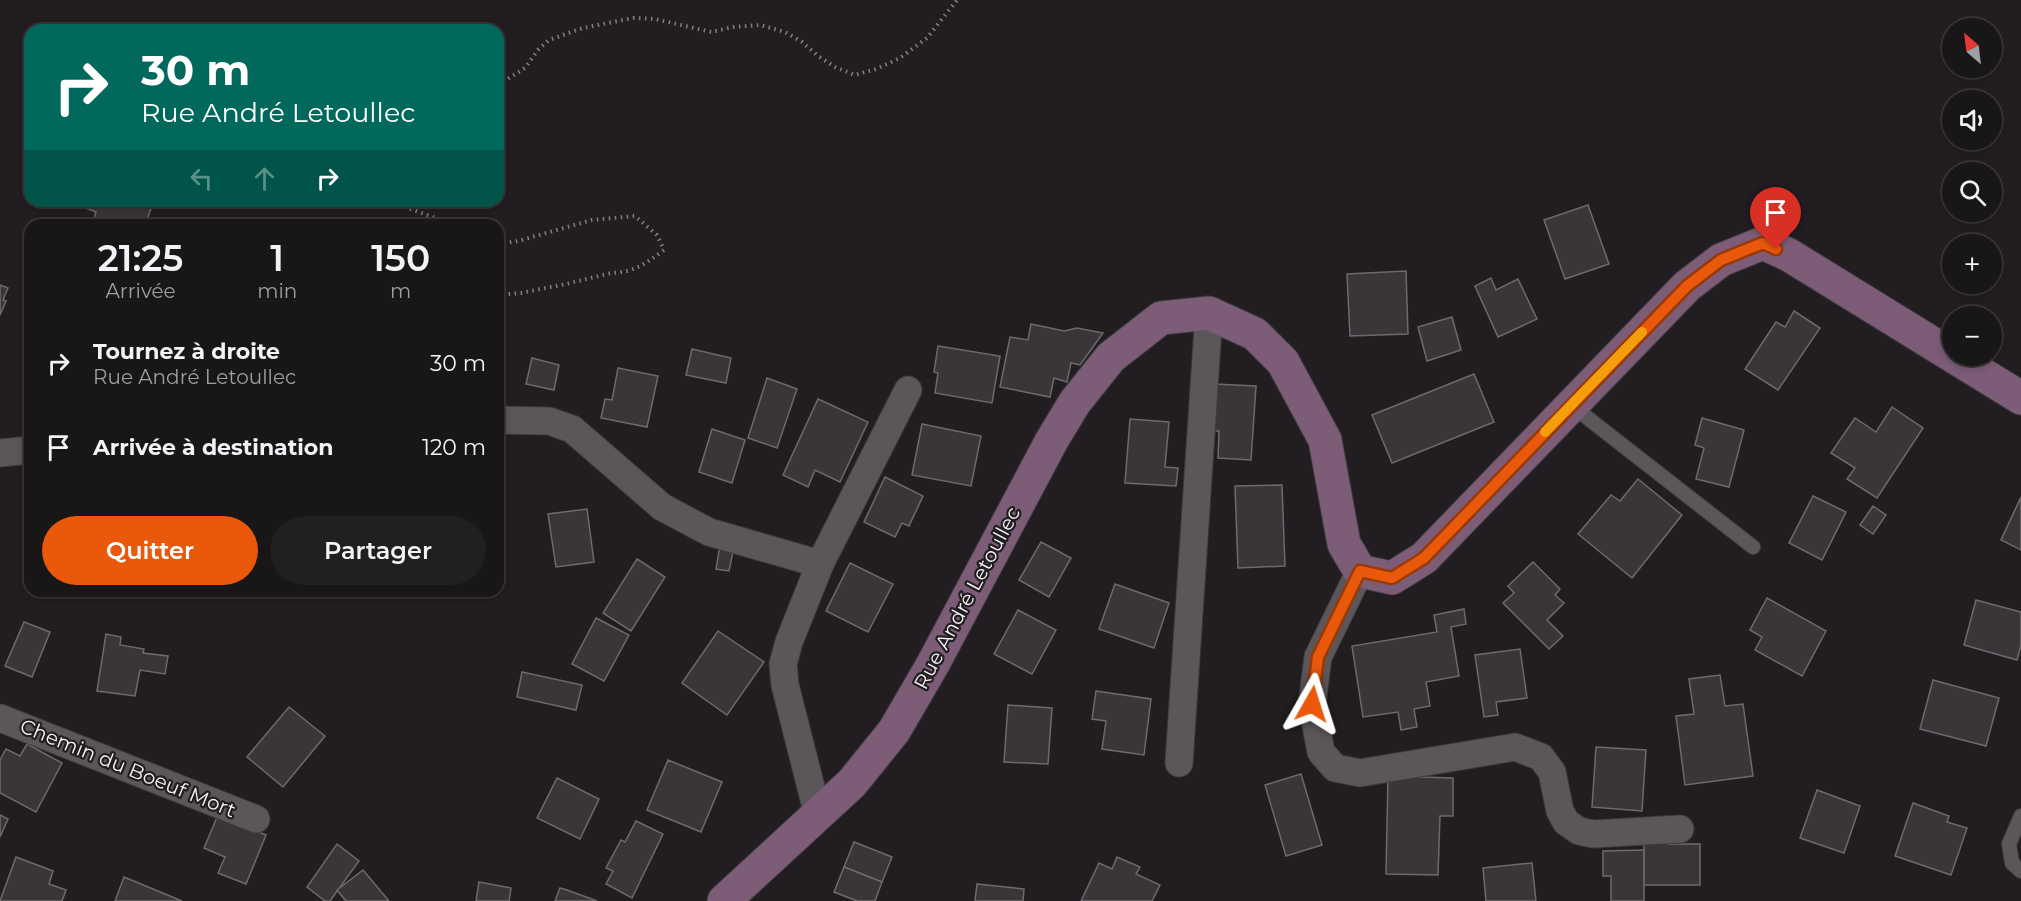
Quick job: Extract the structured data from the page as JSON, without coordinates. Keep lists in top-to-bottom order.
{
  "streets": {
    "main road": ["Rue André Letoullec"],
    "street": ["Chemin du Boeuf Mort"]
  },
  "north": "top left",
  "page": {
    "map_buttons": ["+", "−"],
    "turn": ["30 m", "Rue André Letoullec"],
    "eta": [
      "21:25",
      "Arrivée",
      "1",
      "min",
      "150",
      "m"
    ],
    "list": [
      {
        "name": "Tournez à droite",
        "note": "Rue André Letoullec",
        "value": "30 m"
      },
      {
        "name": "Arrivée à destination",
        "value": "120 m"
      }
    ],
    "buttons": ["Quitter", "Partager"]
  }
}
